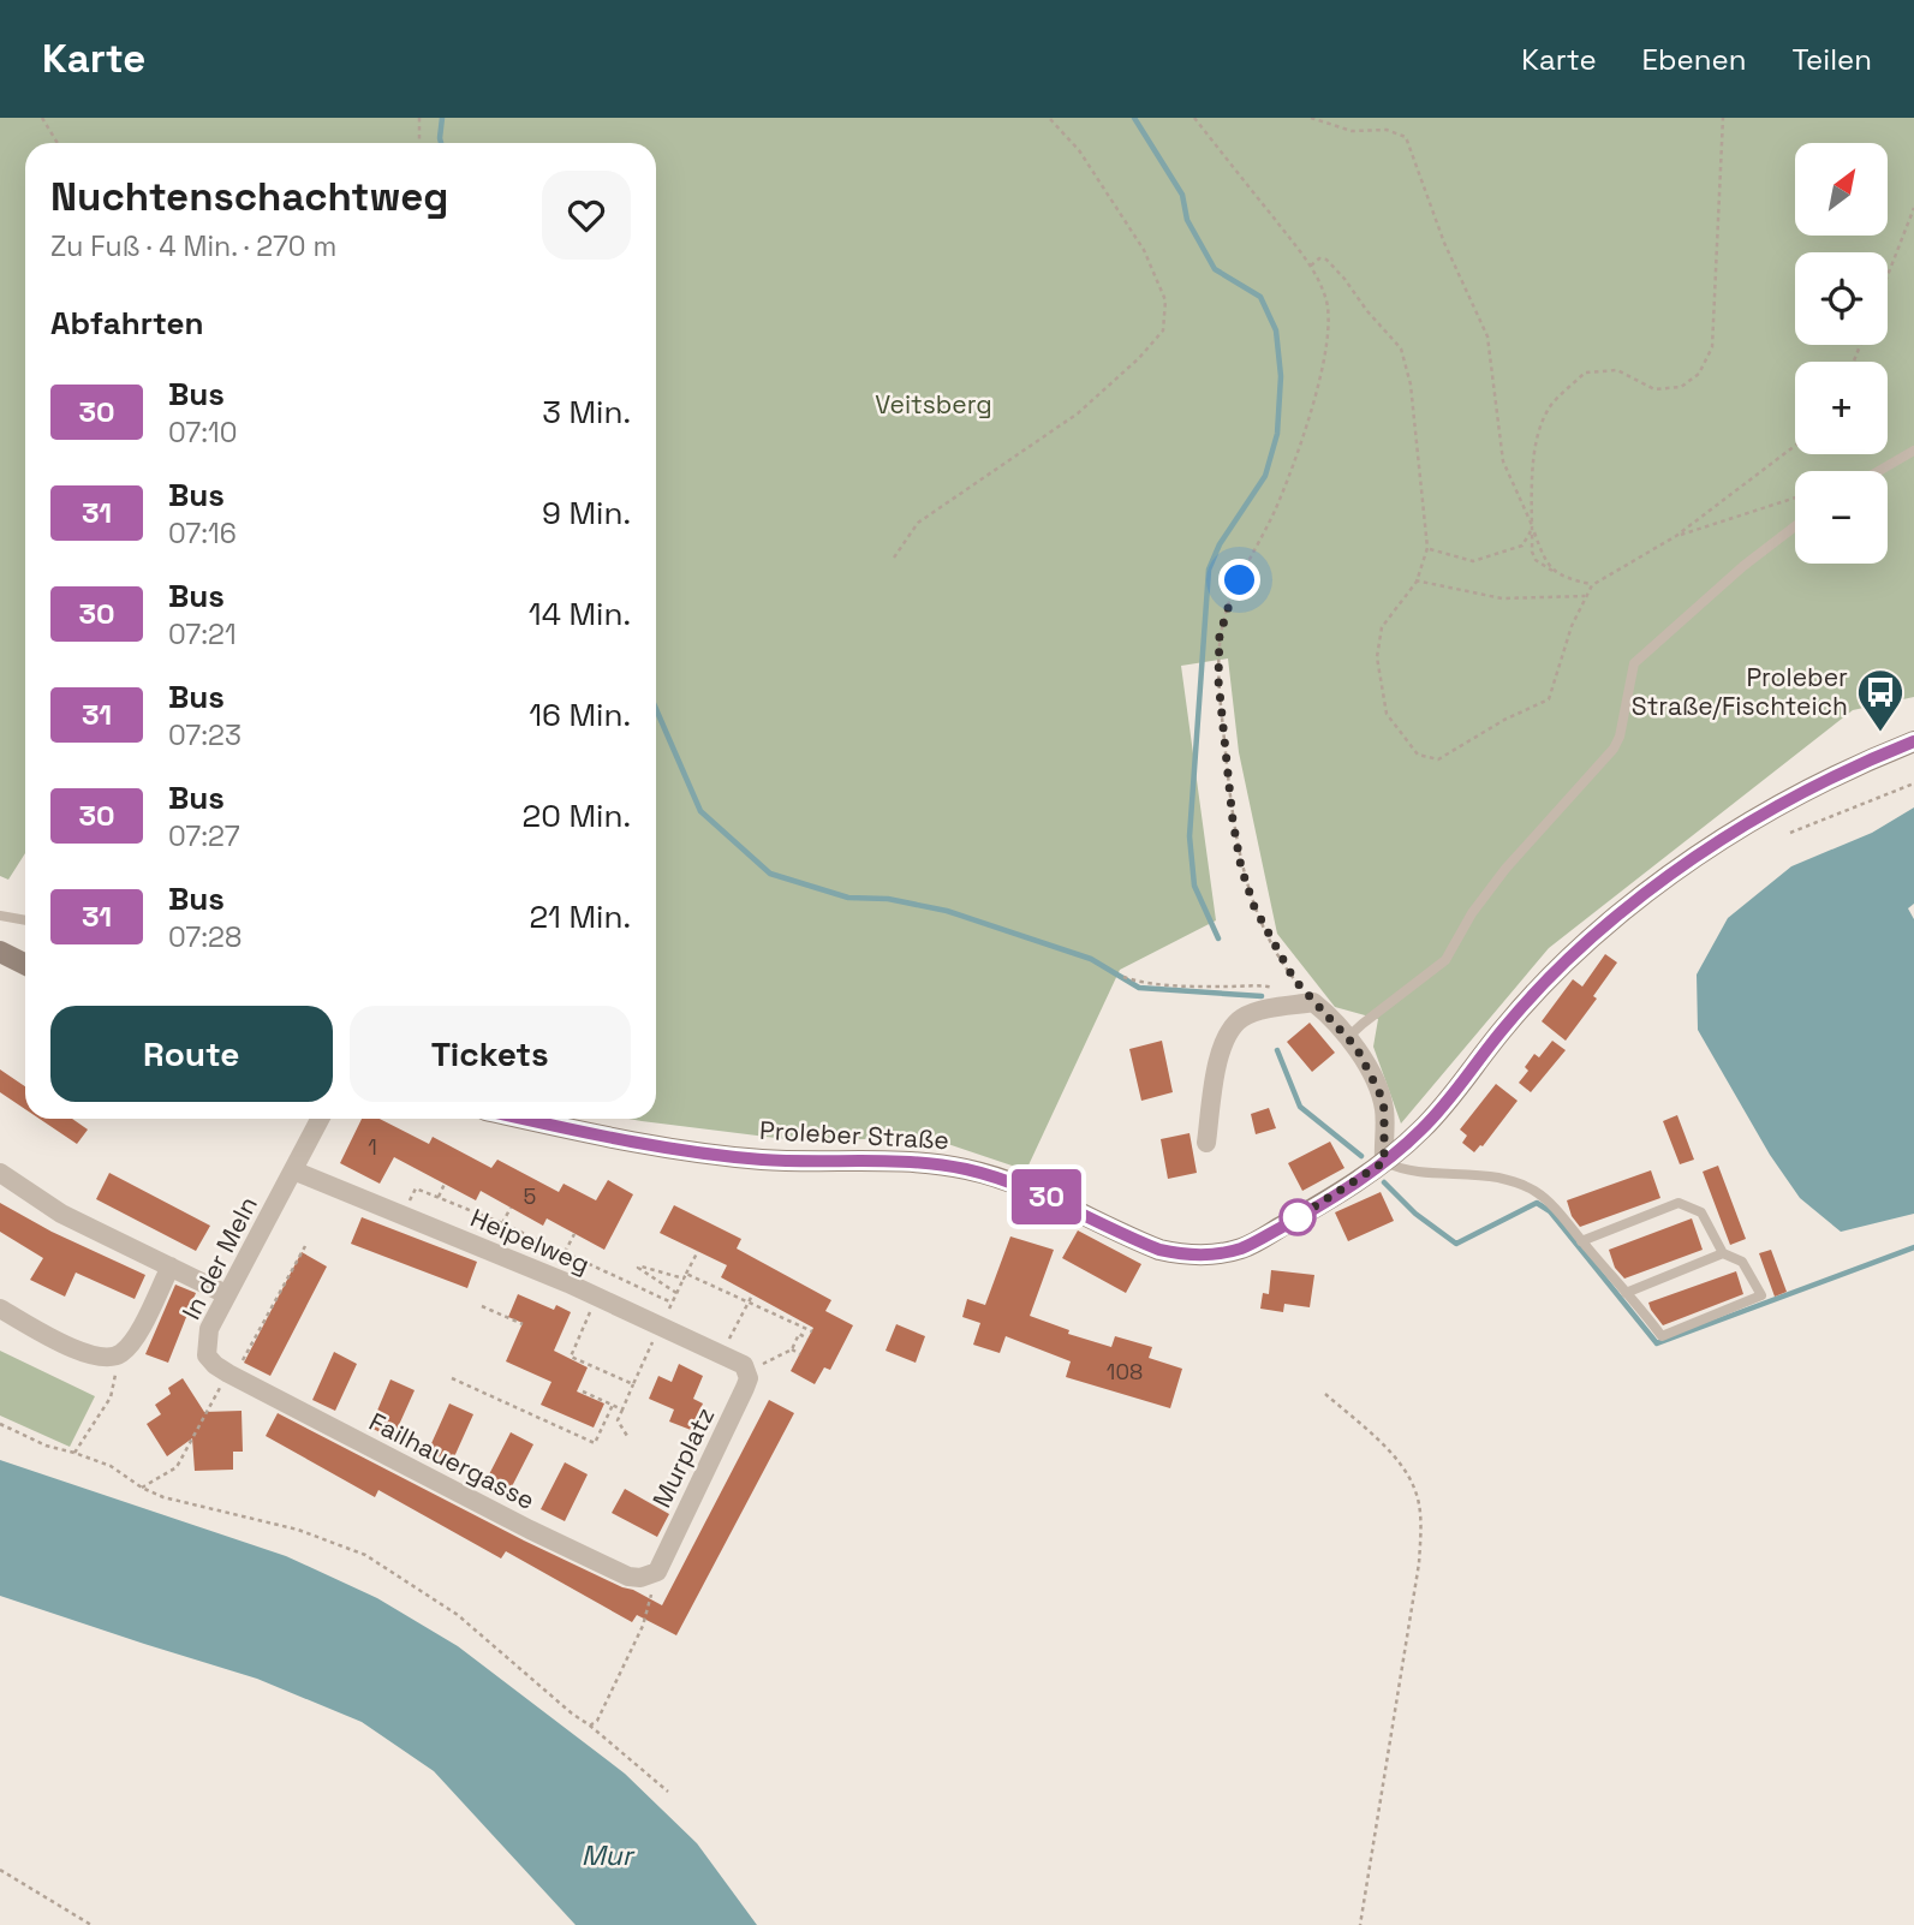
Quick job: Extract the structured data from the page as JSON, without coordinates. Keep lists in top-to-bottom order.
{
  "streets": {
    "main road": ["Proleber Straße"],
    "street": [
      "Heipelweg",
      "In der Meln",
      "Murplatz",
      "Failhauergasse"
    ]
  },
  "crossings": [
    ["Heipelweg", "In der Meln"],
    ["Heipelweg", "Murplatz"],
    ["In der Meln", "Failhauergasse"],
    ["Murplatz", "Failhauergasse"]
  ],
  "water": ["Mur"],
  "parks": ["Veitsberg"],
  "places": {
    "bus stop": ["Proleber Straße/Fischteich"]
  },
  "lines": ["bus line 30"],
  "house_numbers": ["1", "5", "108"],
  "north": "top right",
  "page": {
    "header": "Karte",
    "nav": ["Karte", "Ebenen", "Teilen"],
    "on_map": "30",
    "map_buttons": ["+", "−"],
    "heading": [
      ["Nuchtenschachtweg", "Zu Fuß · 4 Min. · 270 m"],
      "Abfahrten"
    ],
    "list": [
      {
        "mark": "30",
        "name": "Bus",
        "note": "07:10",
        "value": "3 Min."
      },
      {
        "mark": "31",
        "name": "Bus",
        "note": "07:16",
        "value": "9 Min."
      },
      {
        "mark": "30",
        "name": "Bus",
        "note": "07:21",
        "value": "14 Min."
      },
      {
        "mark": "31",
        "name": "Bus",
        "note": "07:23",
        "value": "16 Min."
      },
      {
        "mark": "30",
        "name": "Bus",
        "note": "07:27",
        "value": "20 Min."
      },
      {
        "mark": "31",
        "name": "Bus",
        "note": "07:28",
        "value": "21 Min."
      }
    ],
    "buttons": ["Route", "Tickets"]
  }
}
